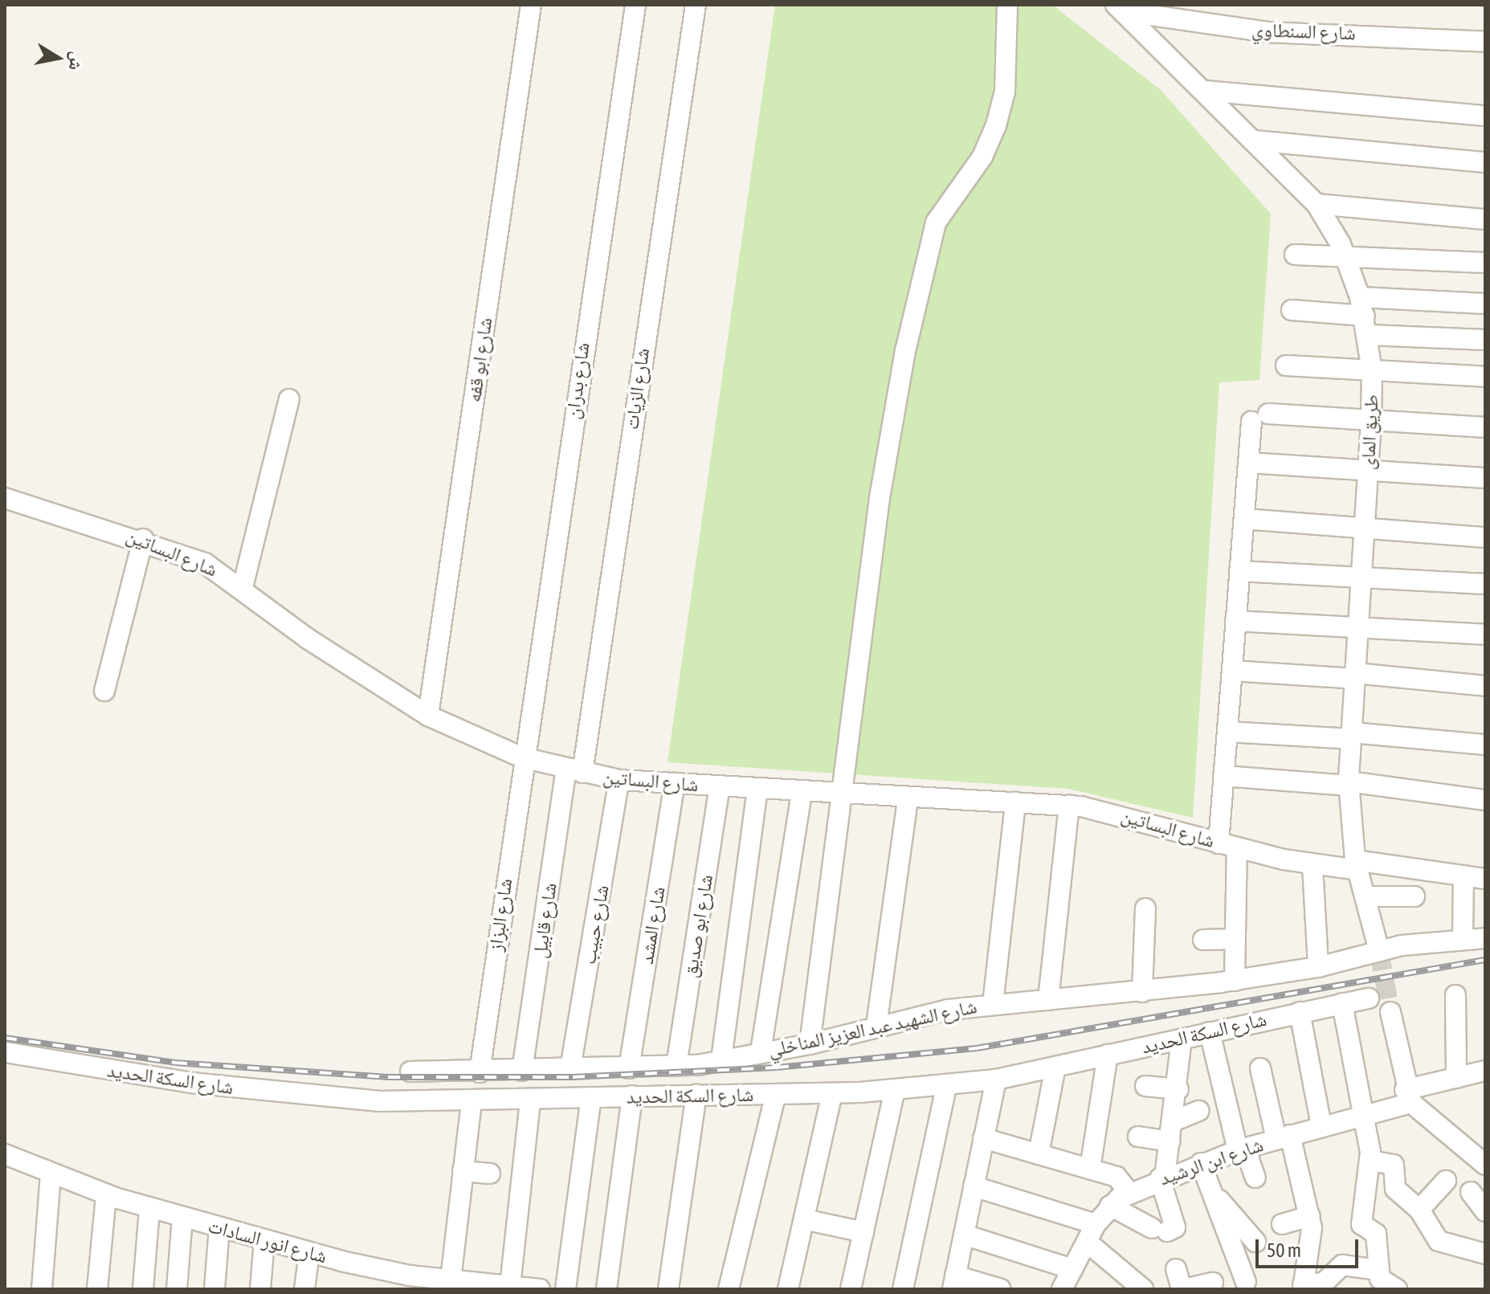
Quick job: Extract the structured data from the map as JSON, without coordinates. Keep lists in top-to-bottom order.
{
  "streets": {
    "street": [
      "شارع السنطاوي",
      "شارع ابو قفه",
      "شارع بدران",
      "شارع الزيات",
      "طريق الماى",
      "شارع البساتين",
      "شارع البزاز",
      "شارع قابيل",
      "شارع حبيب",
      "شارع المشد",
      "شارع ابو صديق",
      "شارع الشهيد عبد العزيز المناخلي",
      "شارع السكة الحديد",
      "شارع ابن الرشيد",
      "شارع انور السادات"
    ]
  },
  "crossings": [
    ["شارع السنطاوي", "طريق الماى"],
    ["شارع ابو قفه", "شارع البساتين"],
    ["شارع بدران", "شارع البساتين"],
    ["شارع بدران", "شارع البزاز"],
    ["شارع الزيات", "شارع البساتين"],
    ["شارع الزيات", "شارع قابيل"],
    ["طريق الماى", "شارع البساتين"],
    ["طريق الماى", "شارع الشهيد عبد العزيز المناخلي"],
    ["شارع البساتين", "شارع البزاز"],
    ["شارع البساتين", "شارع قابيل"],
    ["شارع البساتين", "شارع حبيب"],
    ["شارع البساتين", "شارع المشد"],
    ["شارع البساتين", "شارع ابو صديق"],
    ["شارع البزاز", "شارع الشهيد عبد العزيز المناخلي"],
    ["شارع قابيل", "شارع الشهيد عبد العزيز المناخلي"],
    ["شارع حبيب", "شارع الشهيد عبد العزيز المناخلي"],
    ["شارع المشد", "شارع الشهيد عبد العزيز المناخلي"],
    ["شارع ابو صديق", "شارع الشهيد عبد العزيز المناخلي"]
  ],
  "scale_bar": "50 m",
  "north": "right"
}
